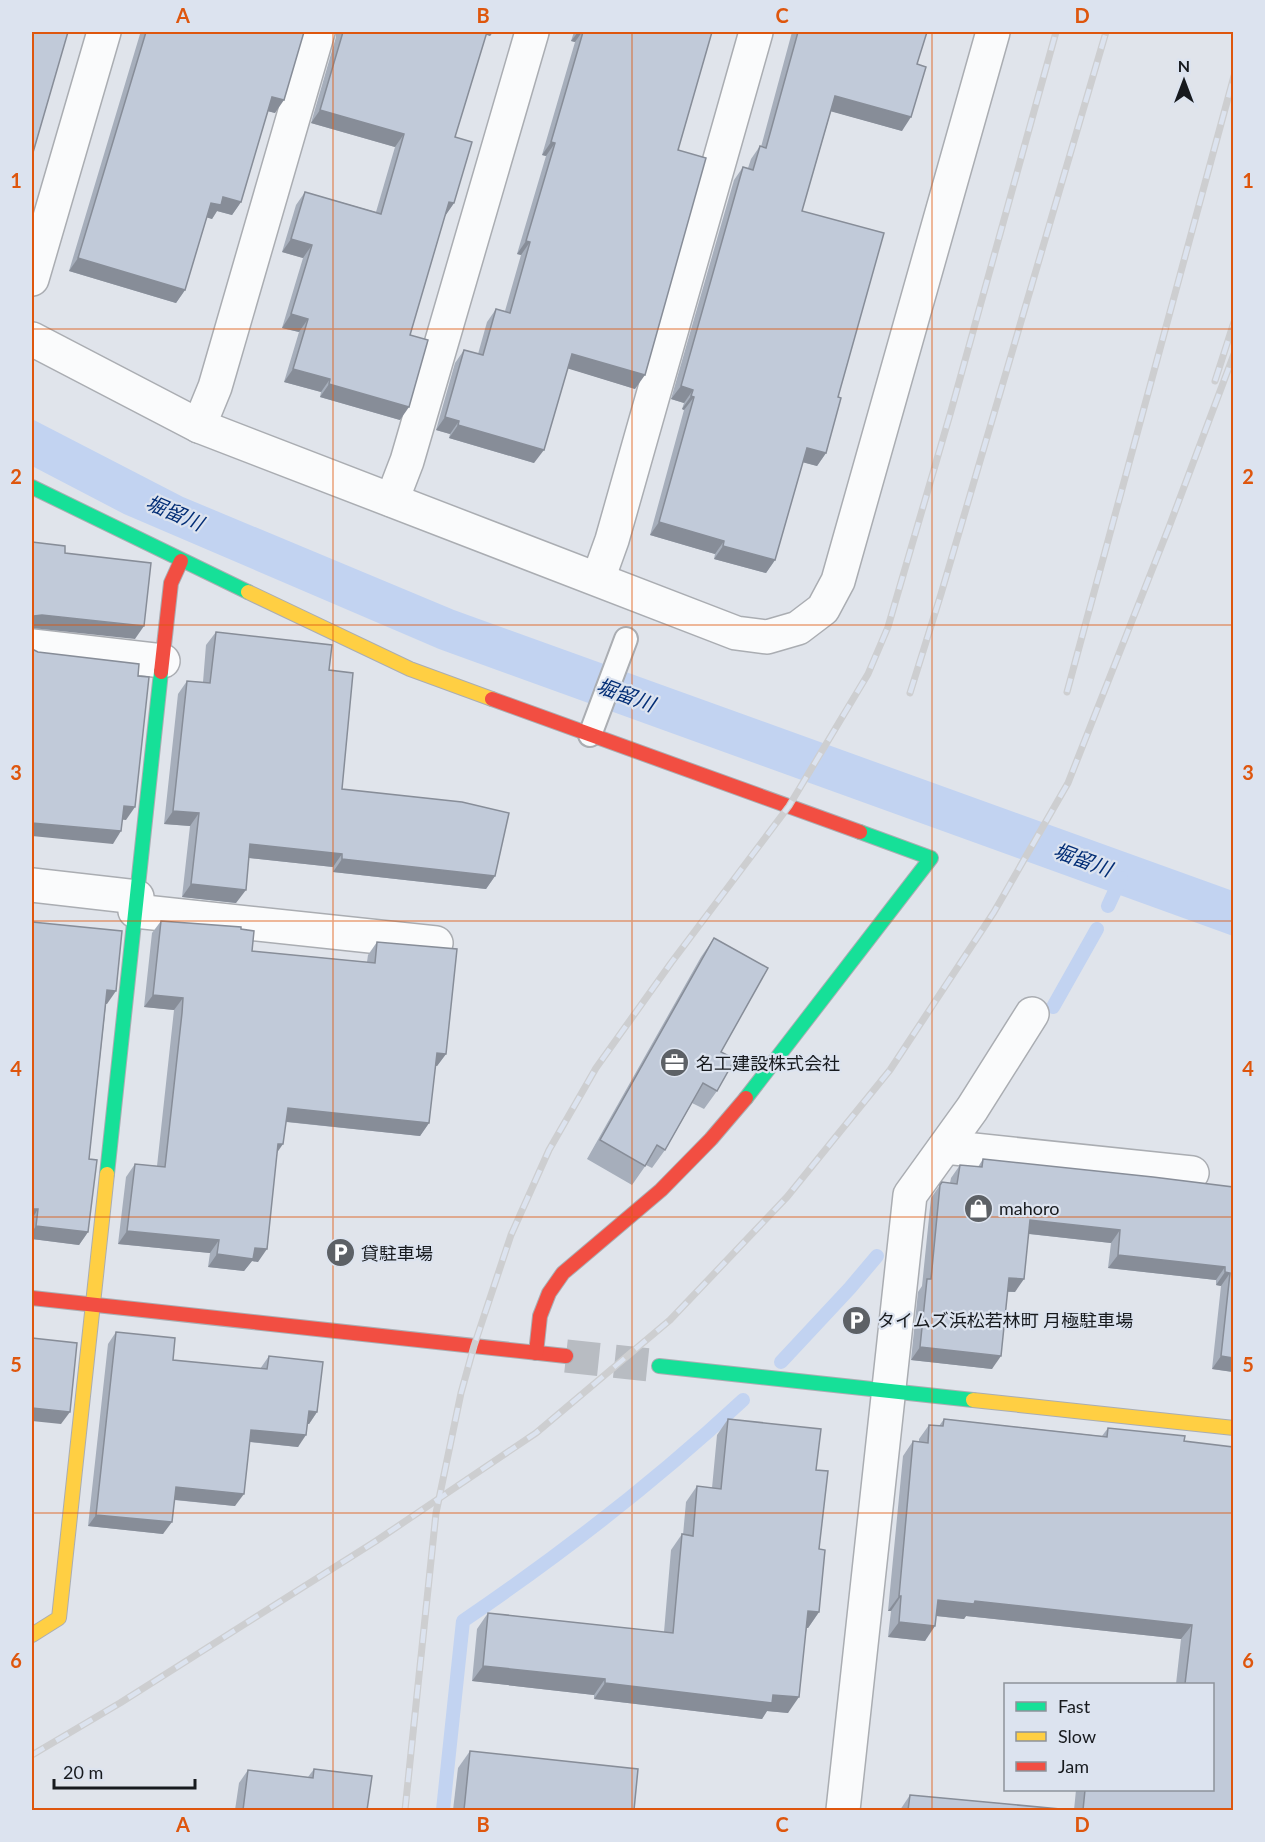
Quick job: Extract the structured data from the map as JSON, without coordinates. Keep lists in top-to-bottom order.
{
  "water": ["堀留川"],
  "places": {
    "office": ["名工建設株式会社"],
    "shop": ["mahoro"],
    "parking": ["貸駐車場", "タイムズ浜松若林町 月極駐車場"]
  },
  "legend": ["Fast", "Slow", "Jam"],
  "scale_bar": "20 m",
  "north": "top",
  "grid": {
    "columns": [
      "A",
      "B",
      "C",
      "D"
    ],
    "rows": [
      "1",
      "2",
      "3",
      "4",
      "5",
      "6"
    ]
  }
}
